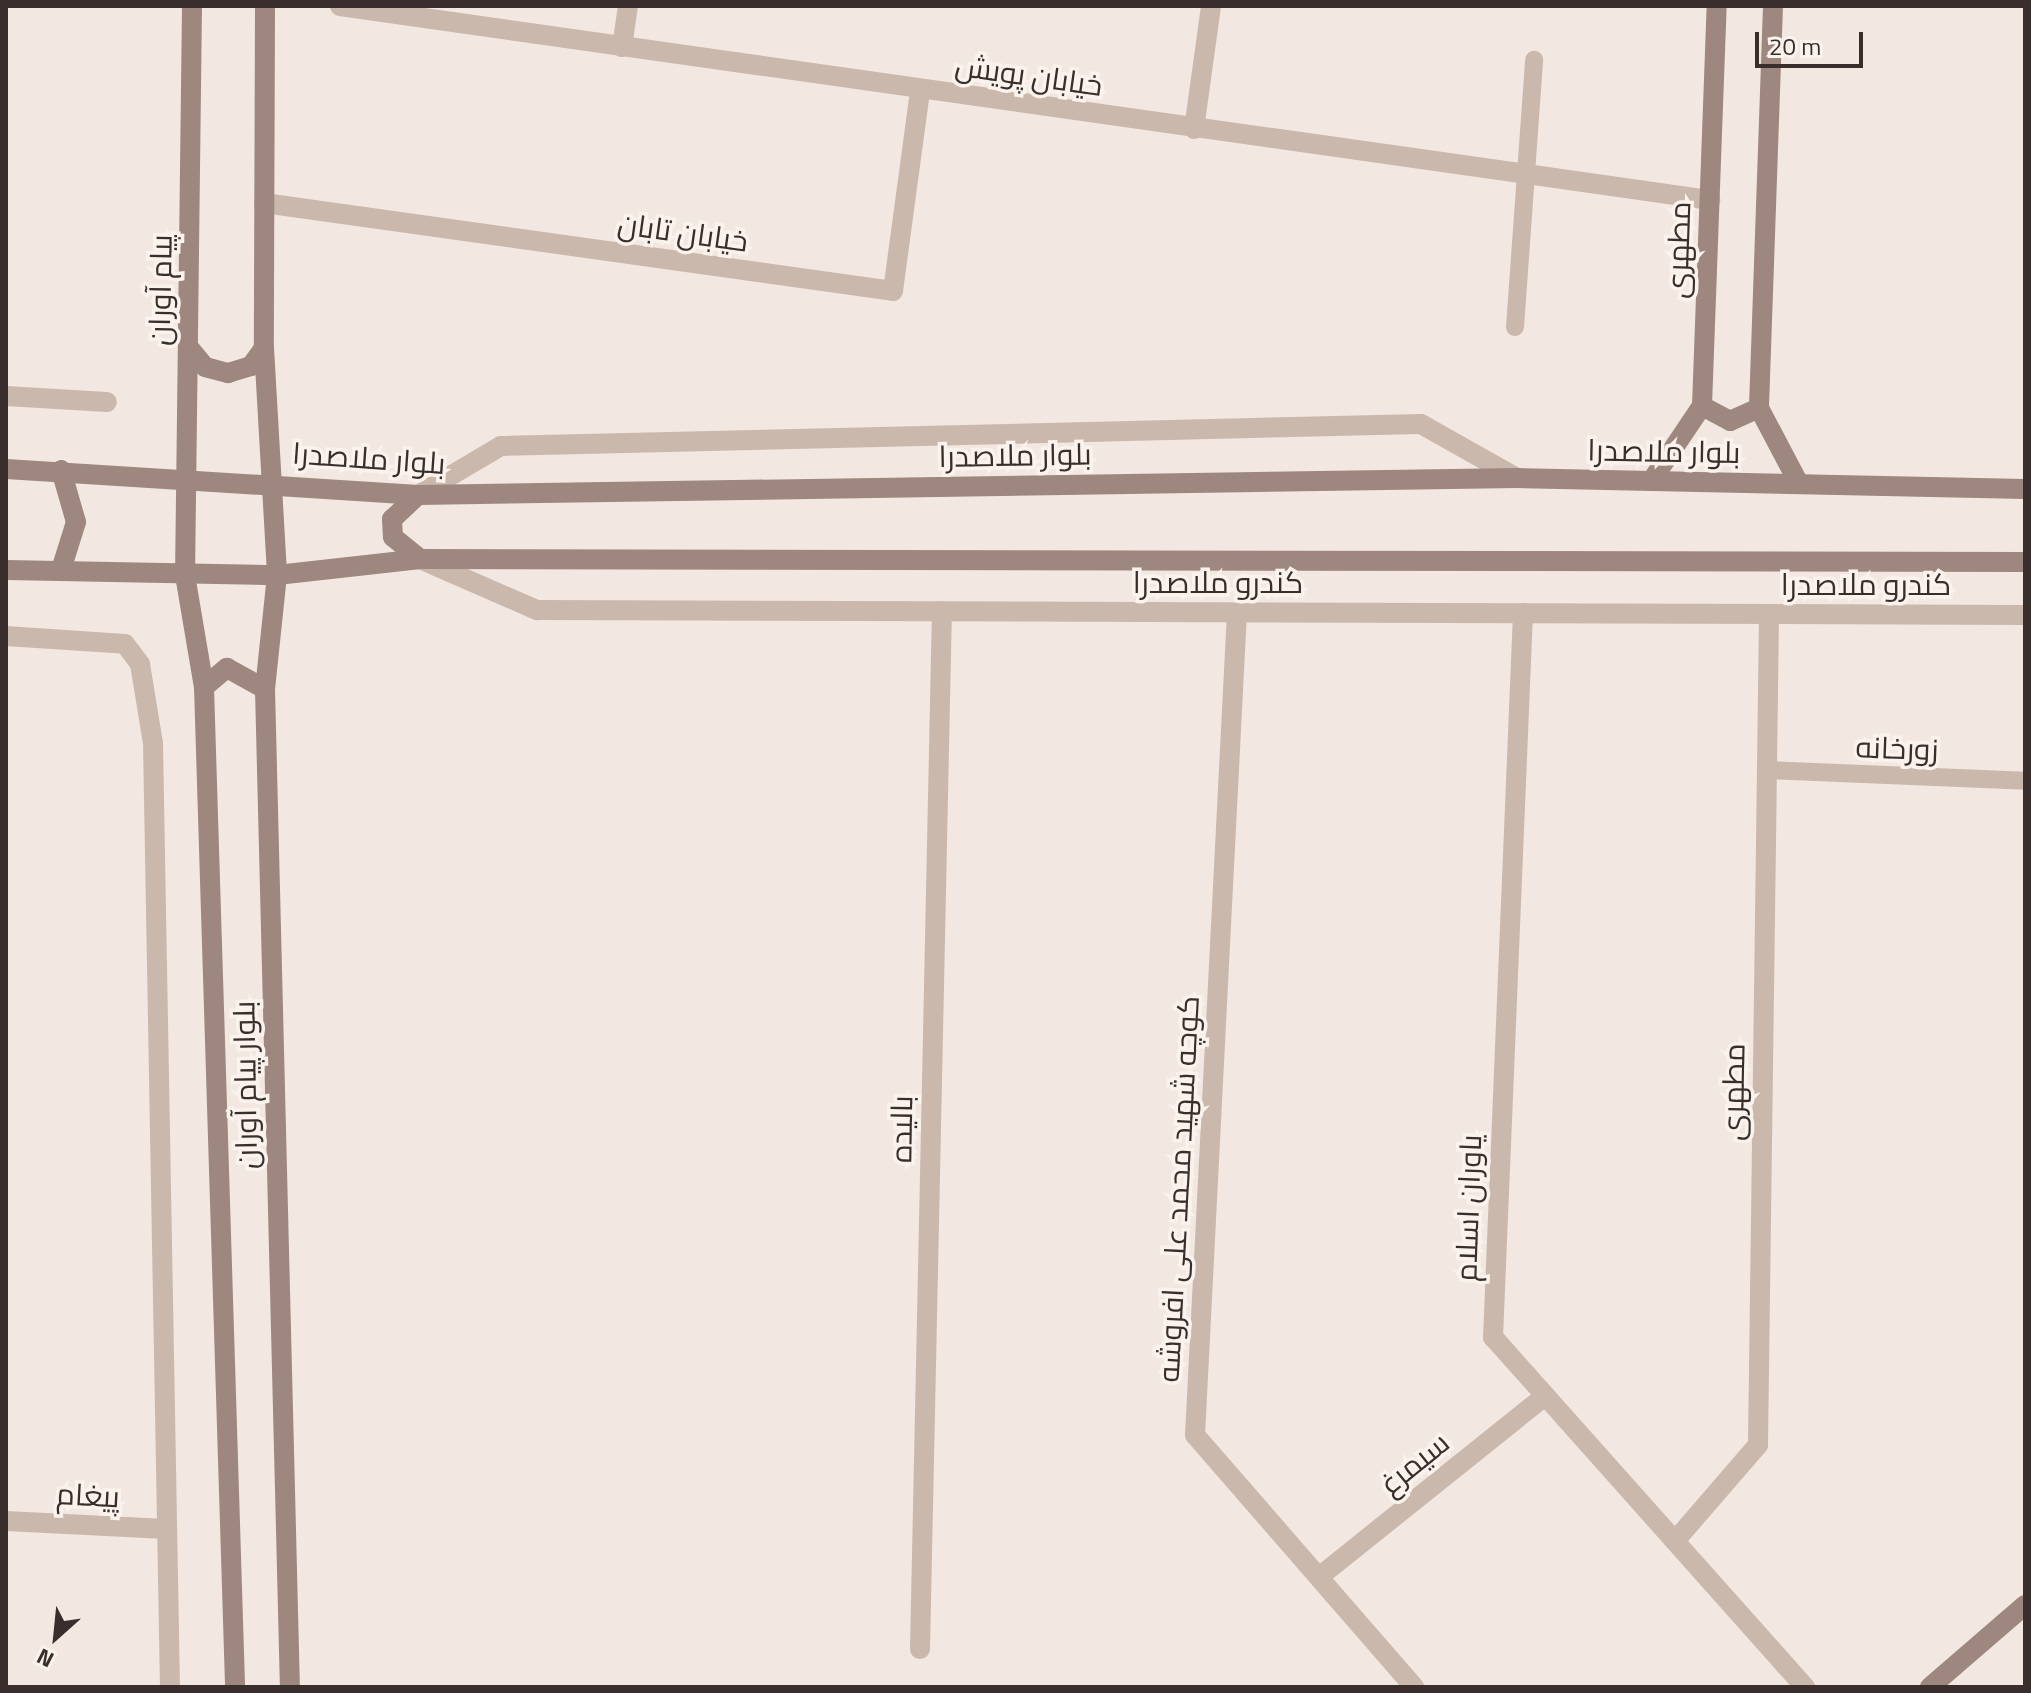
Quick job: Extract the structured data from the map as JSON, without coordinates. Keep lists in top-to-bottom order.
{
  "streets": {
    "main road": [
      "مطهری",
      "پیام آوران",
      "بلوار ملاصدرا",
      "بلوار پیام آوران"
    ],
    "street": [
      "خیابان پویش",
      "خیابان تابان",
      "کندرو ملاصدرا",
      "بالیده",
      "کوچه شهید محمد علی افروشه",
      "یاوران اسلام",
      "سیمرغ",
      "پیغام"
    ],
    "lane": ["زورخانه"]
  },
  "crossings": [
    ["خیابان پویش", "خیابان تابان"],
    ["خیابان پویش", "مطهری"],
    ["مطهری", "کندرو ملاصدرا"],
    ["مطهری", "زورخانه"],
    ["مطهری", "یاوران اسلام"],
    ["پیام آوران", "بلوار ملاصدرا"],
    ["پیام آوران", "بلوار پیام آوران"],
    ["بلوار ملاصدرا", "بلوار پیام آوران"],
    ["کندرو ملاصدرا", "بالیده"],
    ["کندرو ملاصدرا", "کوچه شهید محمد علی افروشه"],
    ["کندرو ملاصدرا", "یاوران اسلام"],
    ["کوچه شهید محمد علی افروشه", "سیمرغ"],
    ["یاوران اسلام", "سیمرغ"]
  ],
  "scale_bar": "20 m",
  "north": "bottom left"
}
